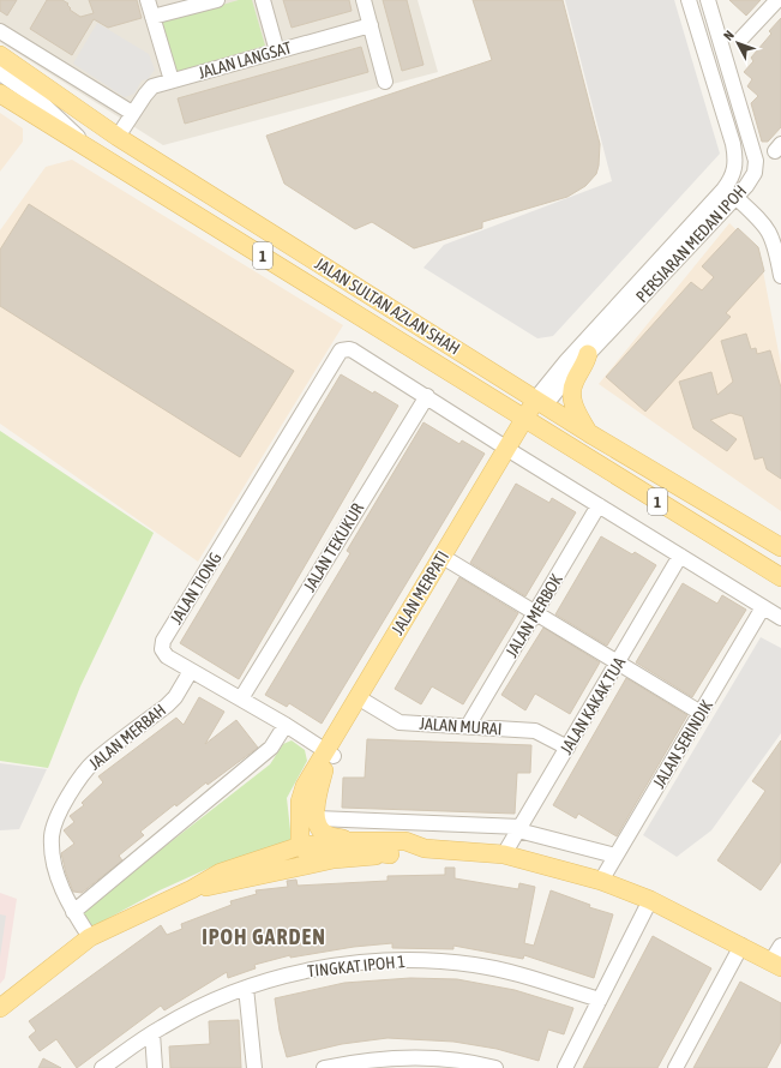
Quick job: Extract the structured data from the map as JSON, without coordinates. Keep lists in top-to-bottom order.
{
  "streets": {
    "main road": ["1", "JALAN SULTAN AZLAN SHAH", "JALAN MERPATI"],
    "street": [
      "JALAN LANGSAT",
      "PERSIARAN MEDAN IPOH",
      "JALAN TEKUKUR",
      "JALAN TIONG",
      "JALAN MERBOK",
      "JALAN KAKAK TUA",
      "JALAN MURAI",
      "JALAN MERBAH",
      "JALAN SERINDIK",
      "TINGKAT IPOH 1"
    ]
  },
  "crossings": [
    ["JALAN LANGSAT", "JALAN SULTAN AZLAN SHAH"],
    ["PERSIARAN MEDAN IPOH", "JALAN SULTAN AZLAN SHAH"],
    ["PERSIARAN MEDAN IPOH", "JALAN MERPATI"],
    ["JALAN SULTAN AZLAN SHAH", "JALAN MERPATI"],
    ["JALAN TEKUKUR", "JALAN TIONG"],
    ["JALAN TIONG", "JALAN MERPATI"],
    ["JALAN TIONG", "JALAN MERBAH"],
    ["JALAN MERPATI", "JALAN MURAI"],
    ["JALAN MERBOK", "JALAN MURAI"],
    ["JALAN KAKAK TUA", "JALAN MURAI"]
  ],
  "districts": ["IPOH GARDEN"],
  "north": "top left"
}
